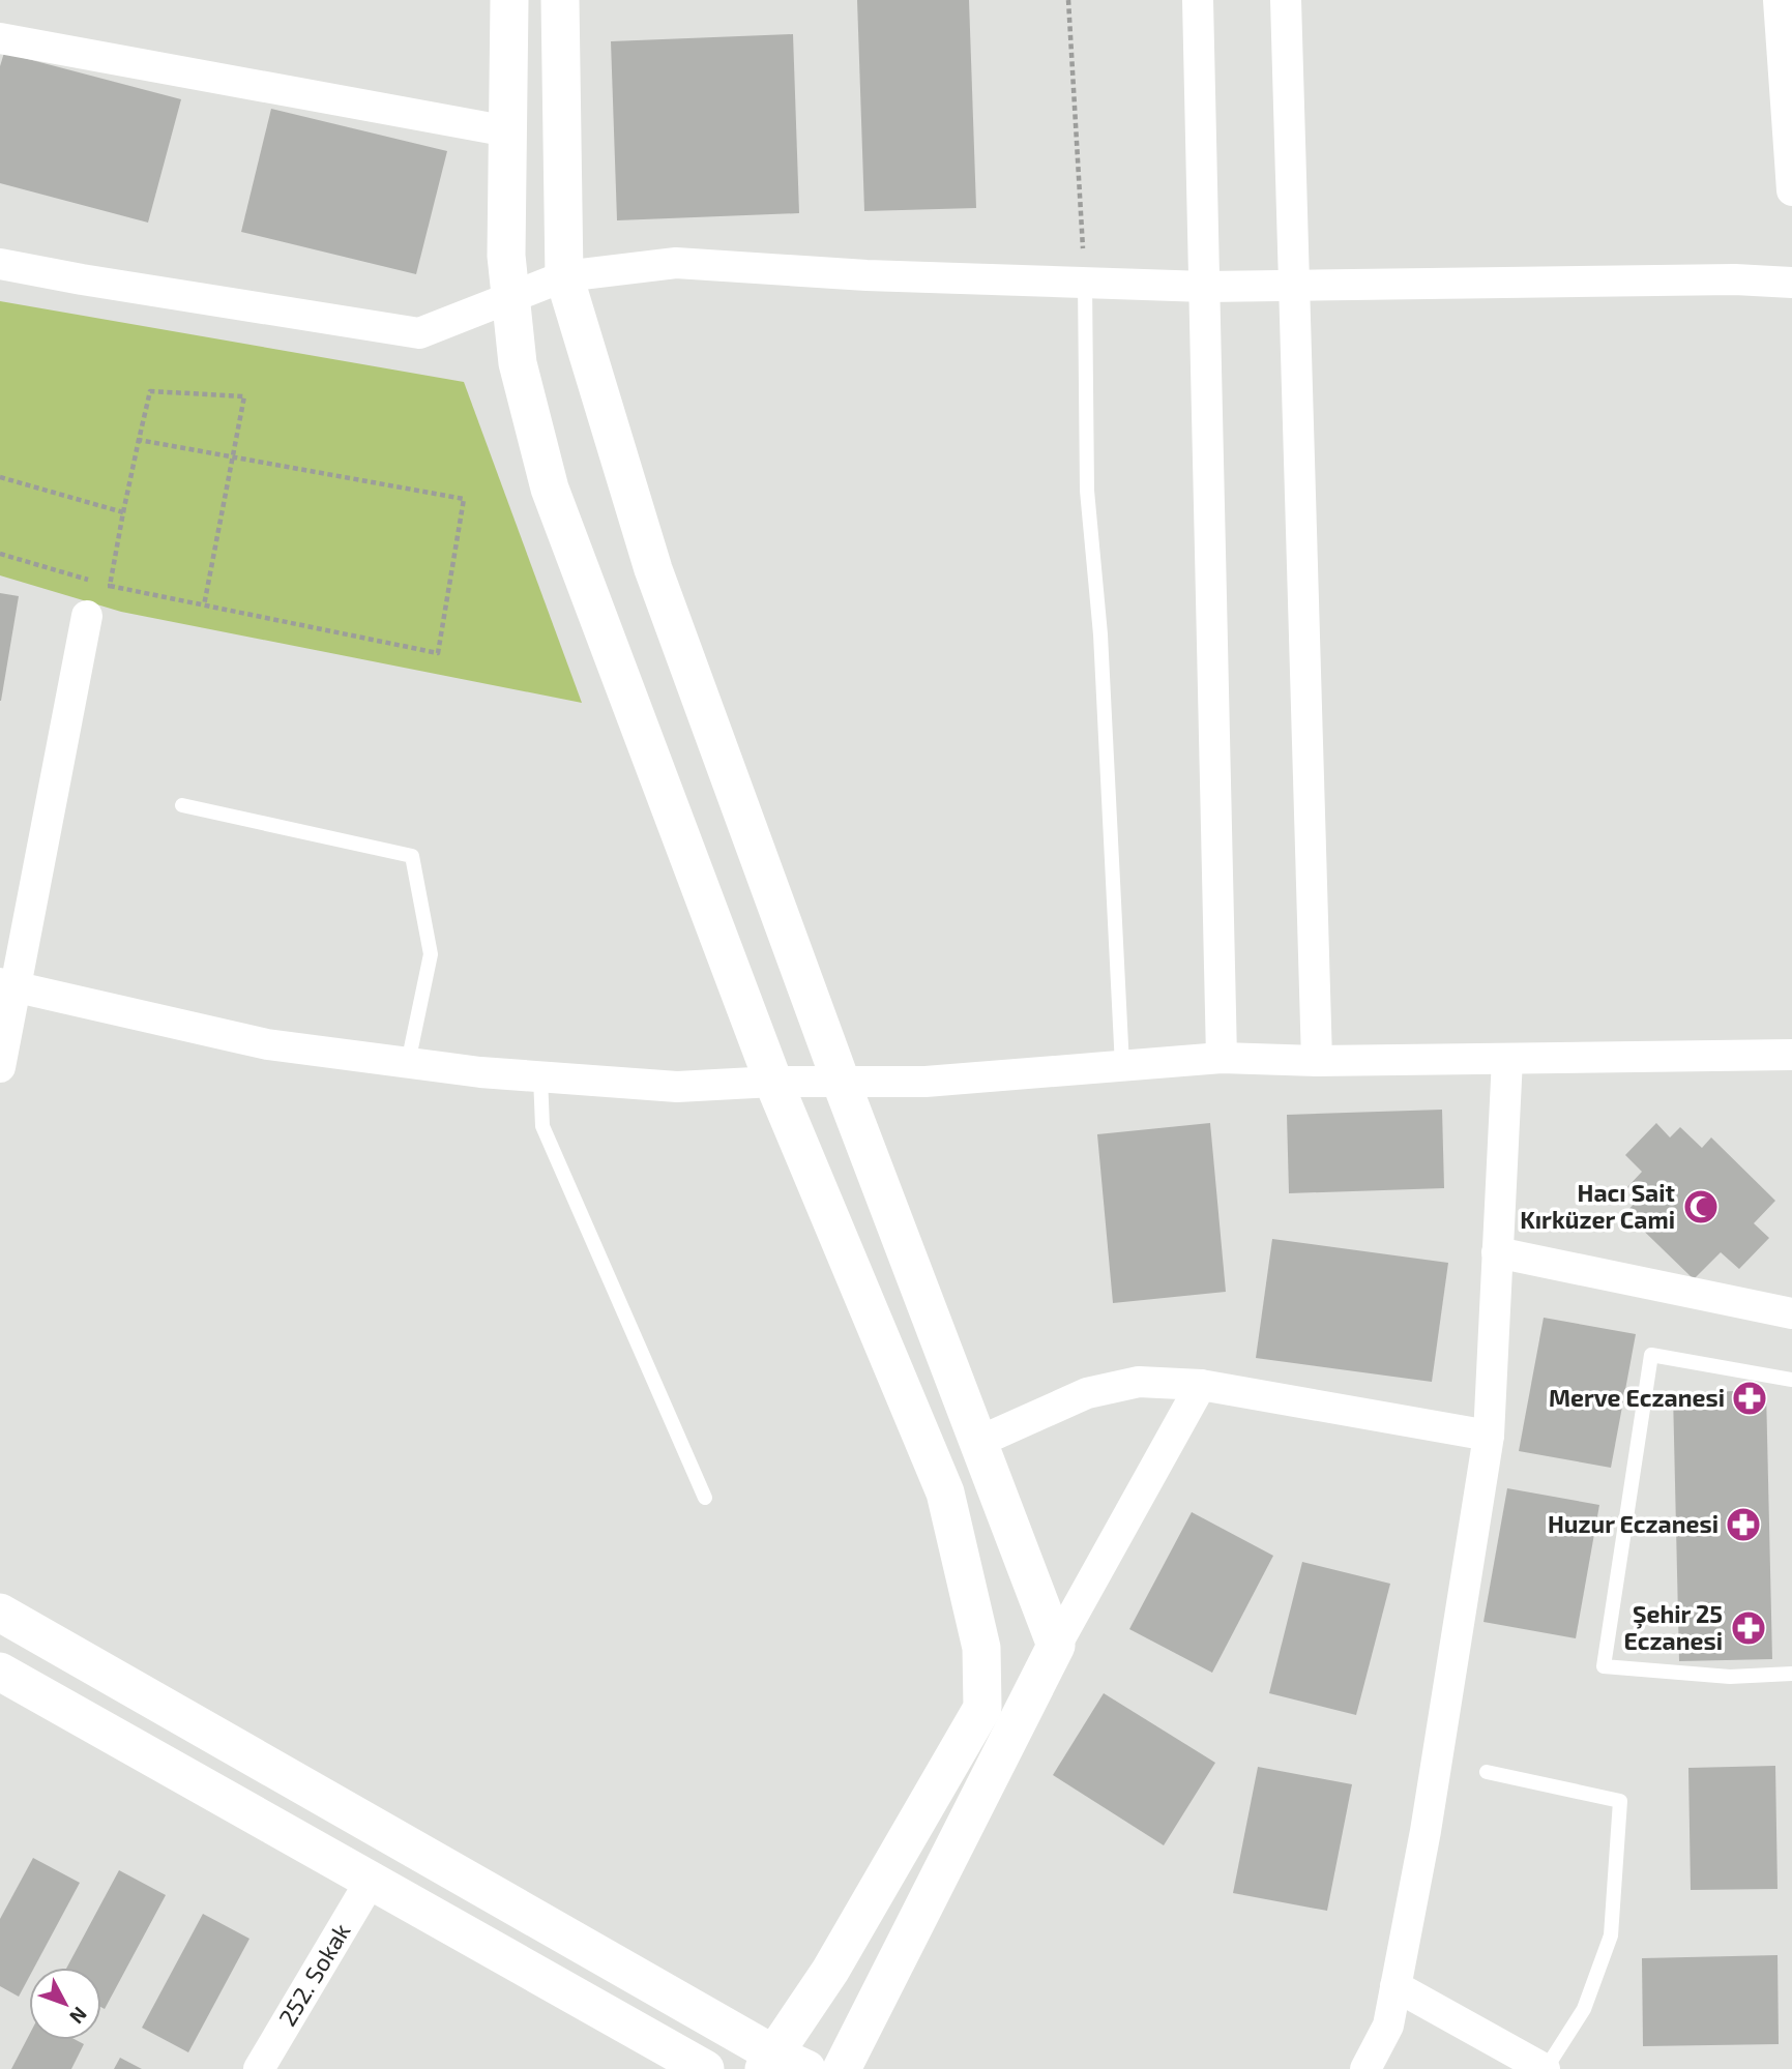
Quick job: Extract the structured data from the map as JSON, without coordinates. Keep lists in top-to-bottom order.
{
  "streets": {
    "street": ["252. Sokak"]
  },
  "places": {
    "mosque": ["Hacı Sait Kırküzer Cami"],
    "pharmacy": ["Merve Eczanesi", "Huzur Eczanesi", "Şehir 25 Eczanesi"]
  },
  "north": "bottom right"
}
